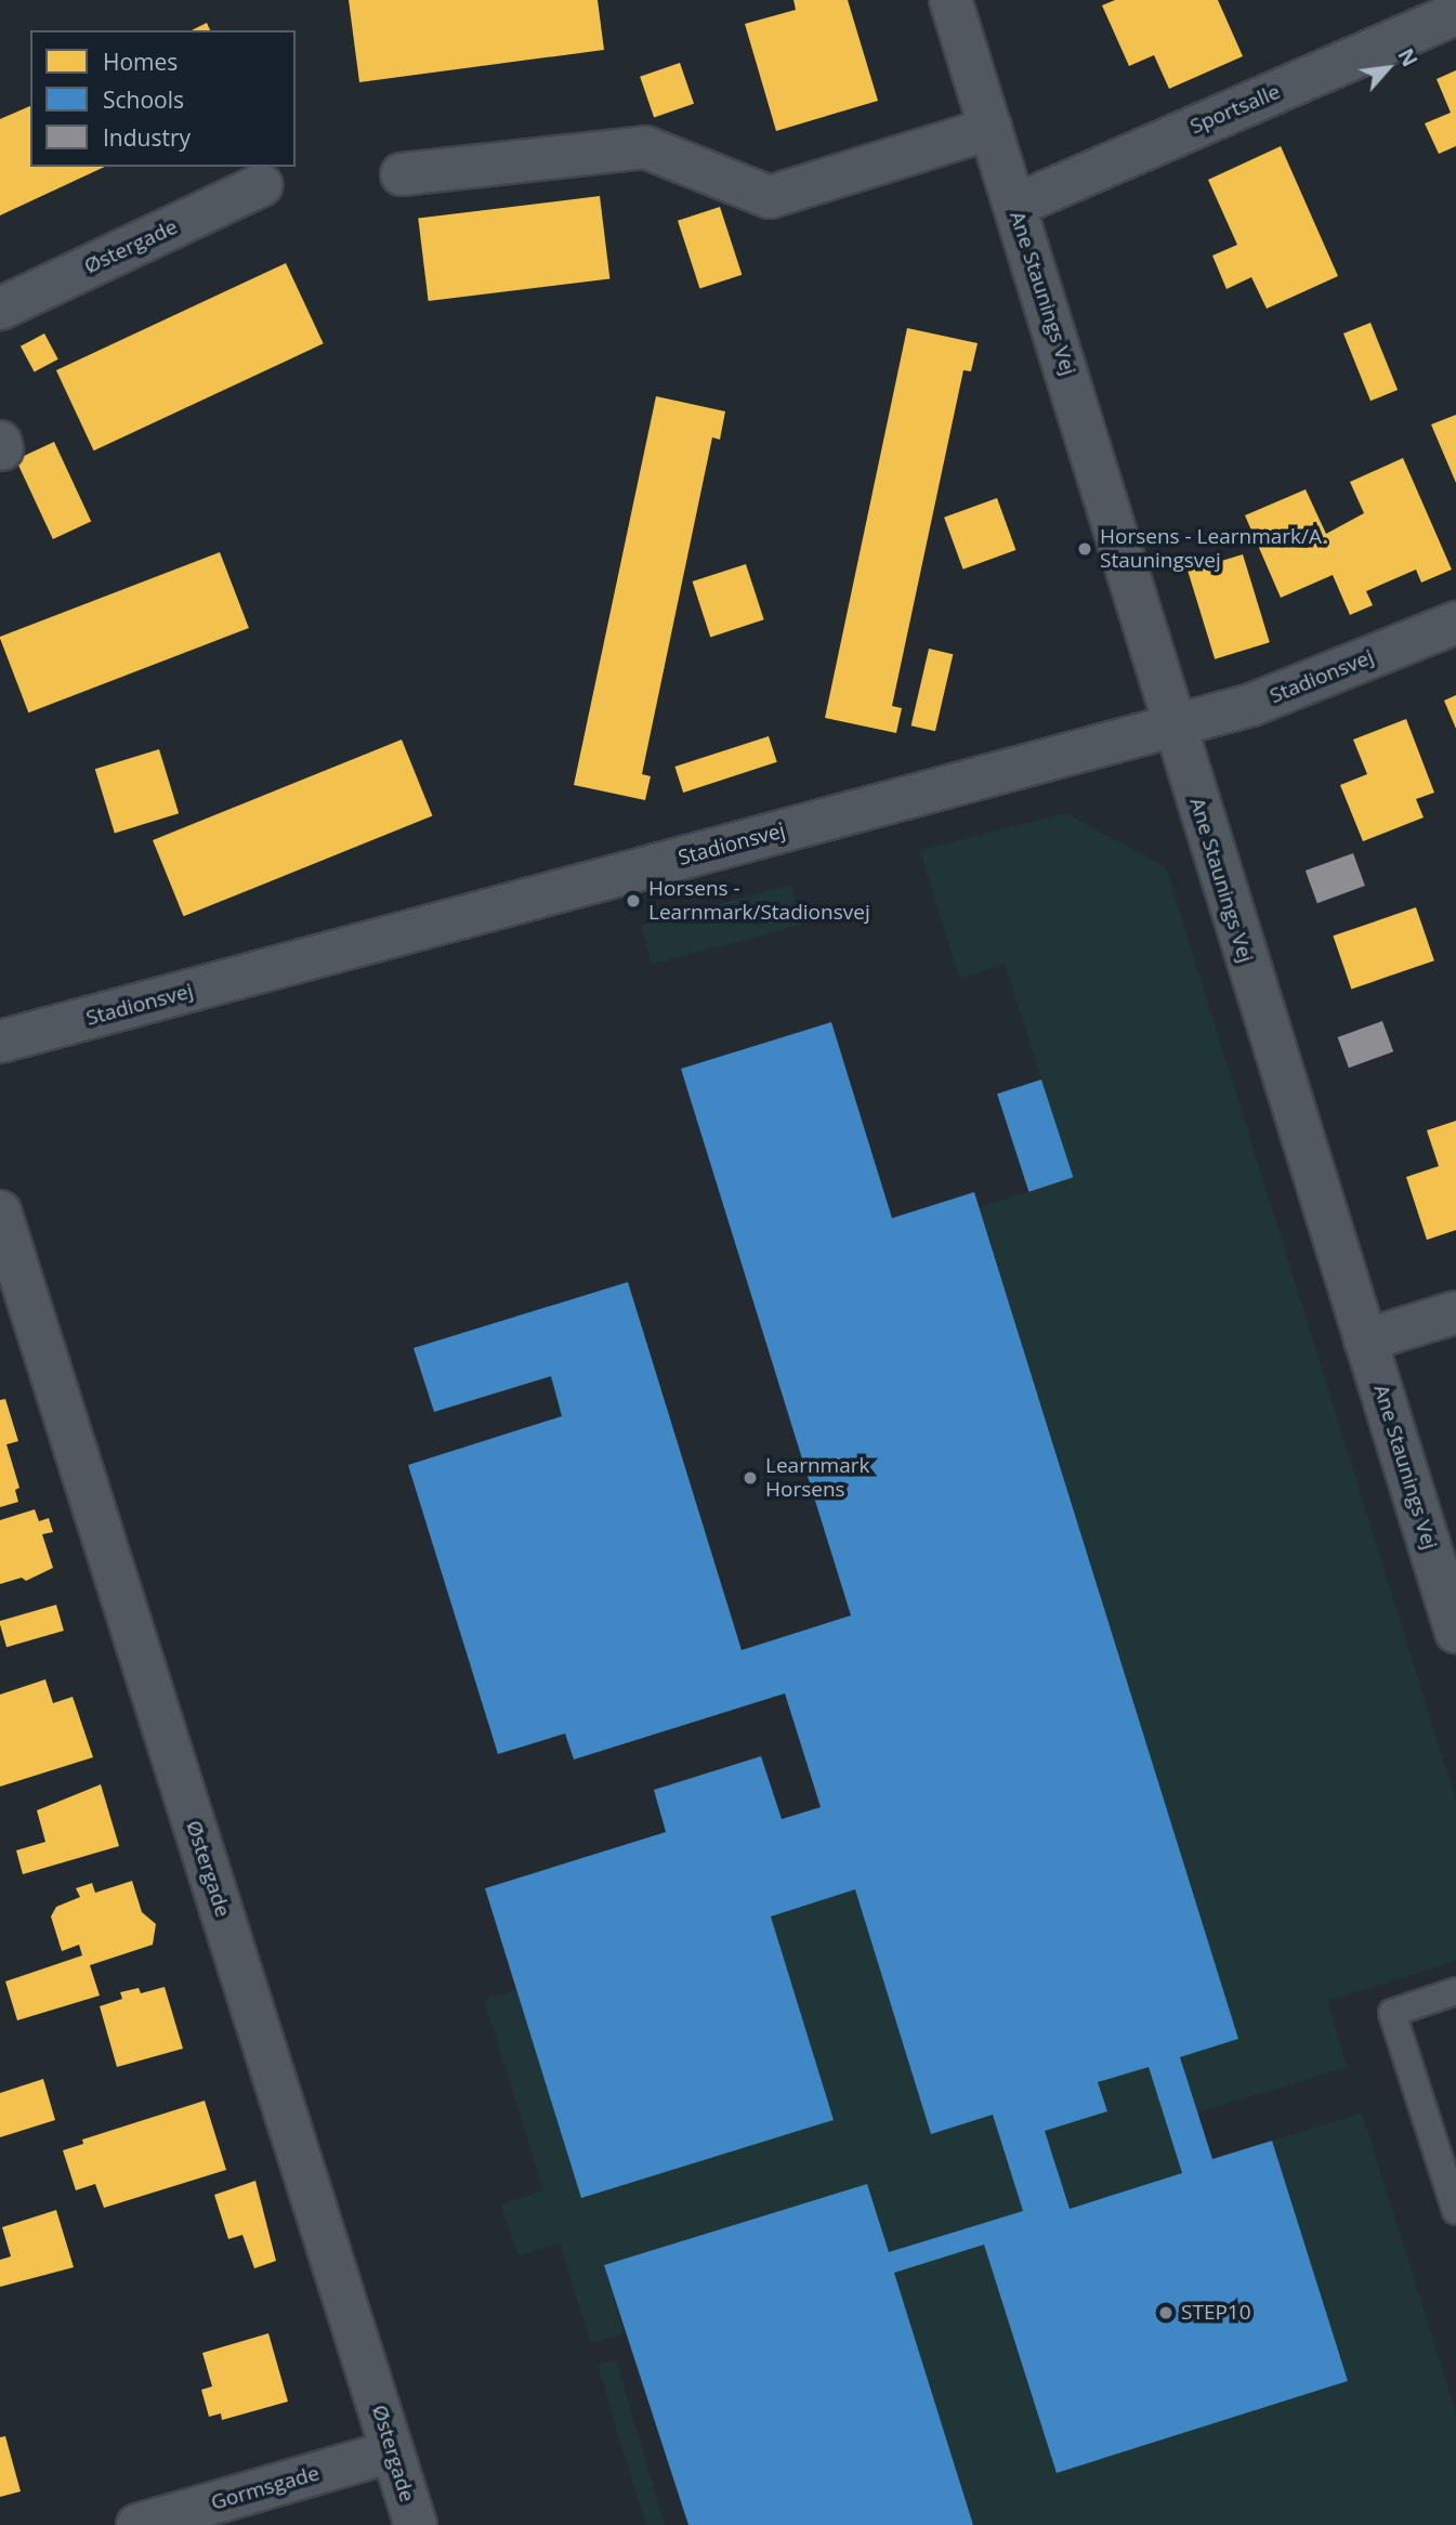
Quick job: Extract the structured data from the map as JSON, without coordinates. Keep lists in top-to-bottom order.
{
  "streets": {
    "street": [
      "Sportsalle",
      "Østergade",
      "Ane Staunings Vej",
      "Stadionsvej",
      "Gormsgade"
    ]
  },
  "crossings": [
    ["Sportsalle", "Ane Staunings Vej"],
    ["Østergade", "Gormsgade"],
    ["Ane Staunings Vej", "Stadionsvej"]
  ],
  "places": [
    "Horsens - Learnmark/A. Stauningsvej",
    "Horsens - Learnmark/Stadionsvej",
    "Learnmark Horsens",
    "STEP10"
  ],
  "legend": ["Homes", "Schools", "Industry"],
  "north": "top right"
}
